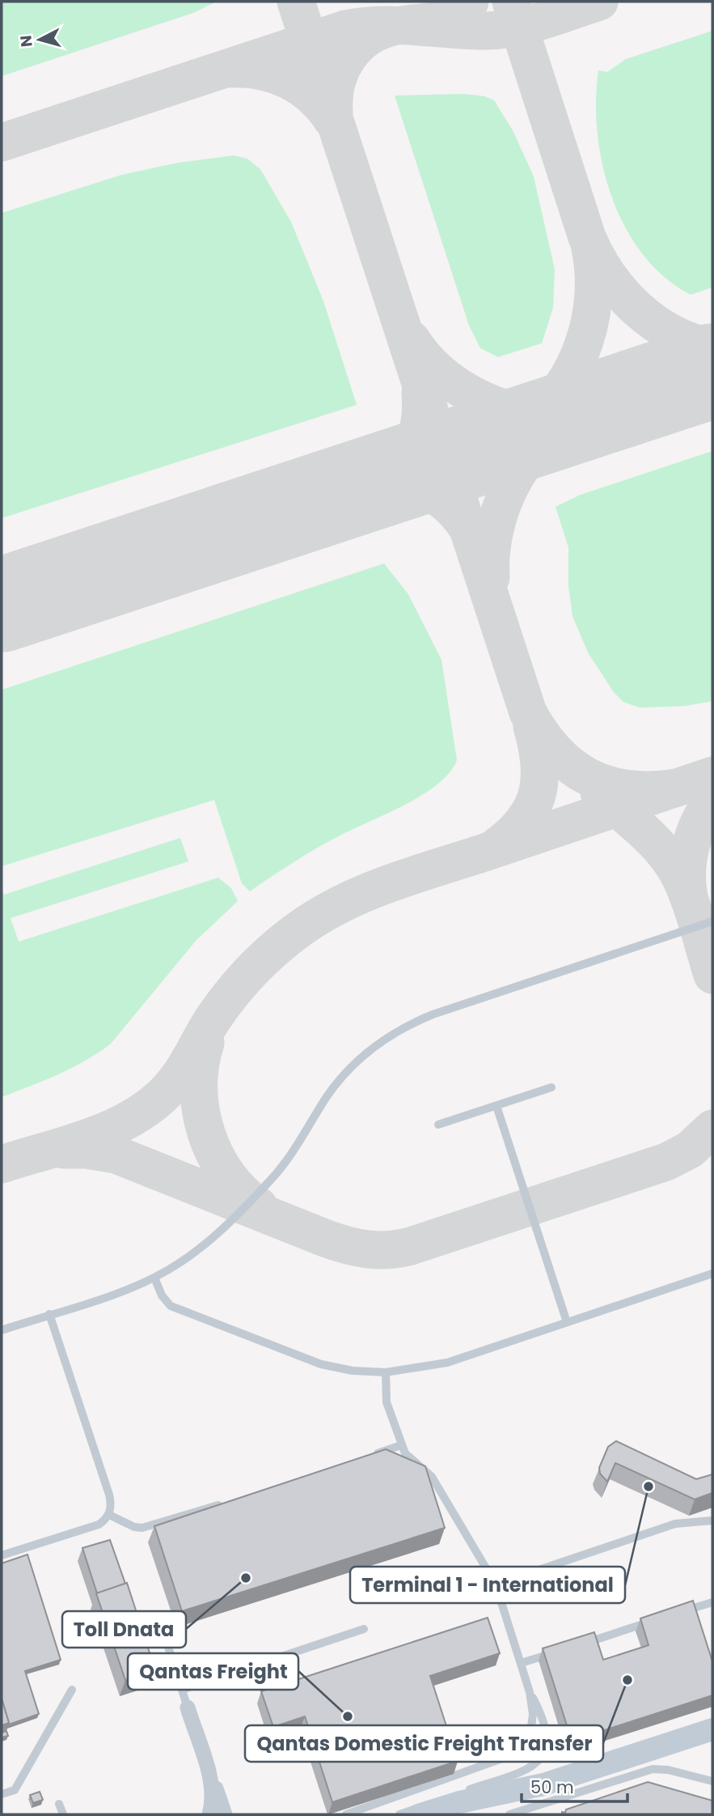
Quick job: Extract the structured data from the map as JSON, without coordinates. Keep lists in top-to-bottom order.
{
  "places": [
    "Terminal 1 - International",
    "Toll Dnata",
    "Qantas Domestic Freight Transfer",
    "Qantas Freight"
  ],
  "scale_bar": "50 m",
  "north": "left"
}
